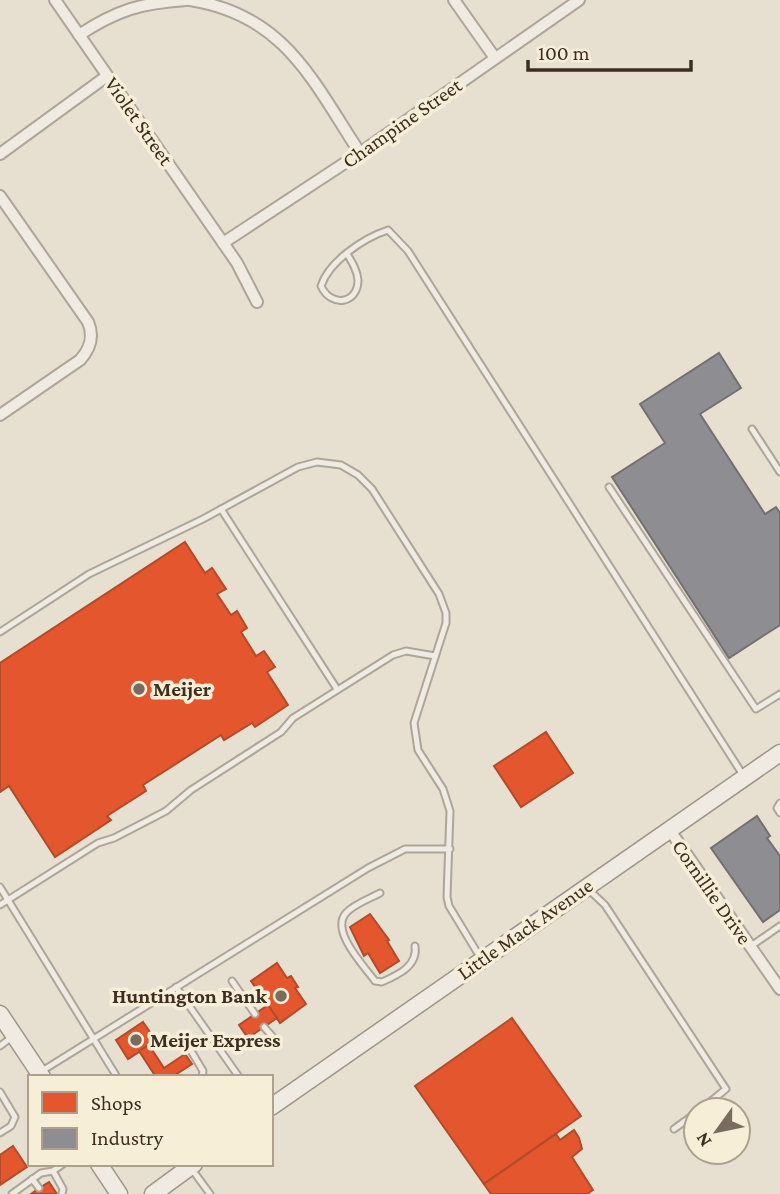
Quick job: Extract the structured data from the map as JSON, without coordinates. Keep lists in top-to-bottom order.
{
  "streets": {
    "main road": ["Little Mack Avenue"],
    "street": ["Violet Street", "Champine Street", "Cornillie Drive"]
  },
  "crossings": [
    ["Violet Street", "Champine Street"],
    ["Cornillie Drive", "Little Mack Avenue"]
  ],
  "places": ["Meijer", "Huntington Bank", "Meijer Express"],
  "legend": ["Shops", "Industry"],
  "scale_bar": "100 m",
  "north": "bottom left"
}
